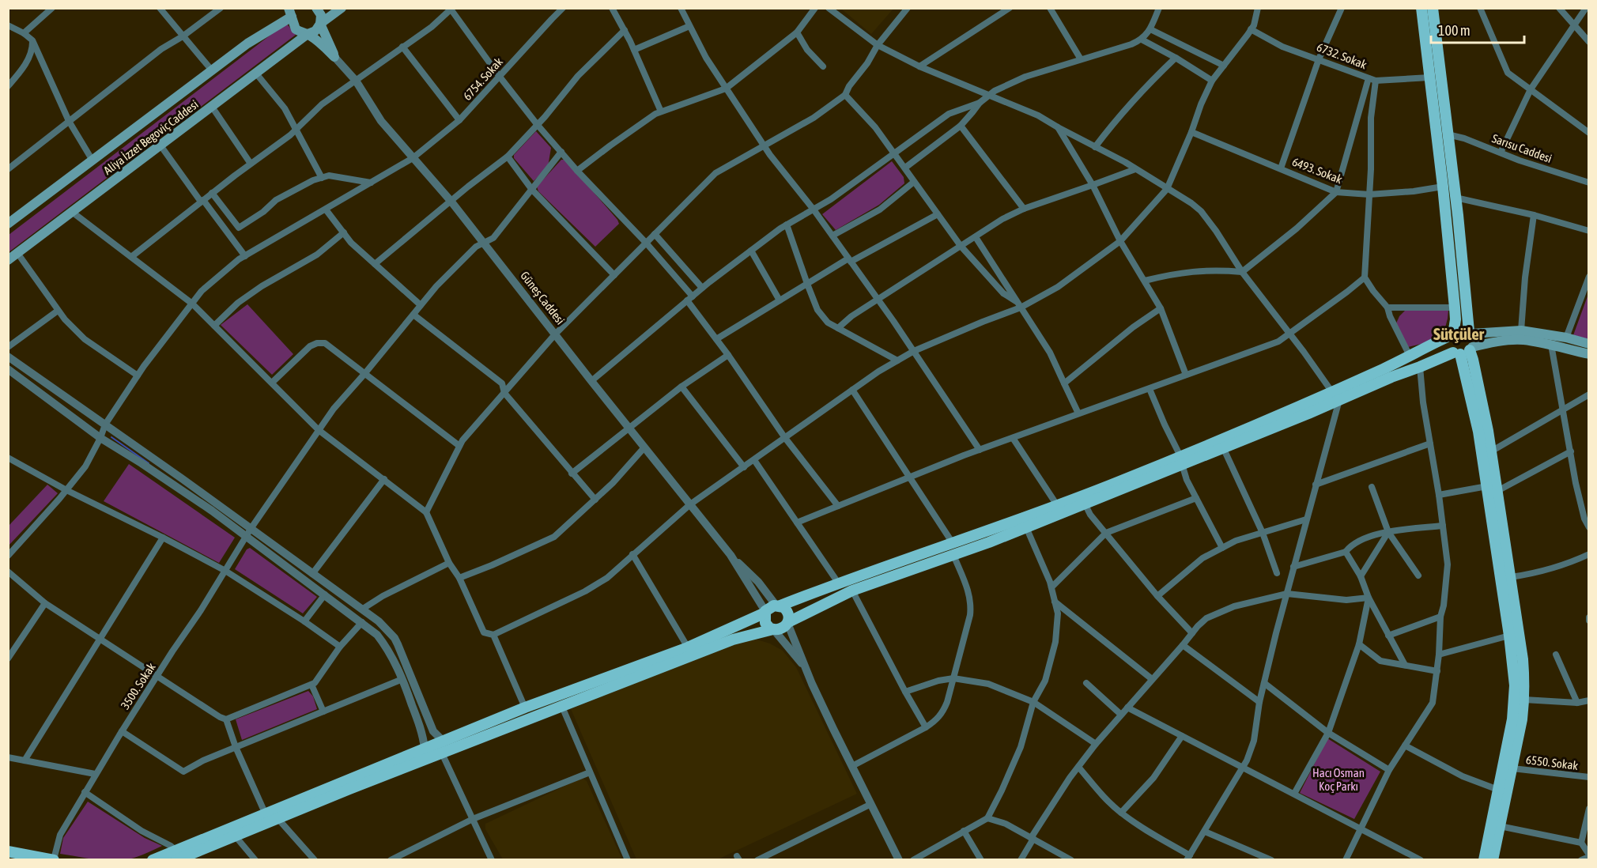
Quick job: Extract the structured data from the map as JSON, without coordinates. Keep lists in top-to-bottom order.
{
  "streets": {
    "main road": ["Aliya İzzet Begoviç Caddesi"],
    "street": [
      "6732. Sokak",
      "6754. Sokak",
      "Sarısu Caddesi",
      "6493. Sokak",
      "Güneş Caddesi",
      "3500. Sokak",
      "6550. Sokak"
    ]
  },
  "crossings": [
    ["6754. Sokak", "Güneş Caddesi"],
    ["Güneş Caddesi", "3500. Sokak"]
  ],
  "districts": ["Sütçüler"],
  "parks": ["Hacı Osman Koç Parkı"],
  "scale_bar": "100 m"
}
